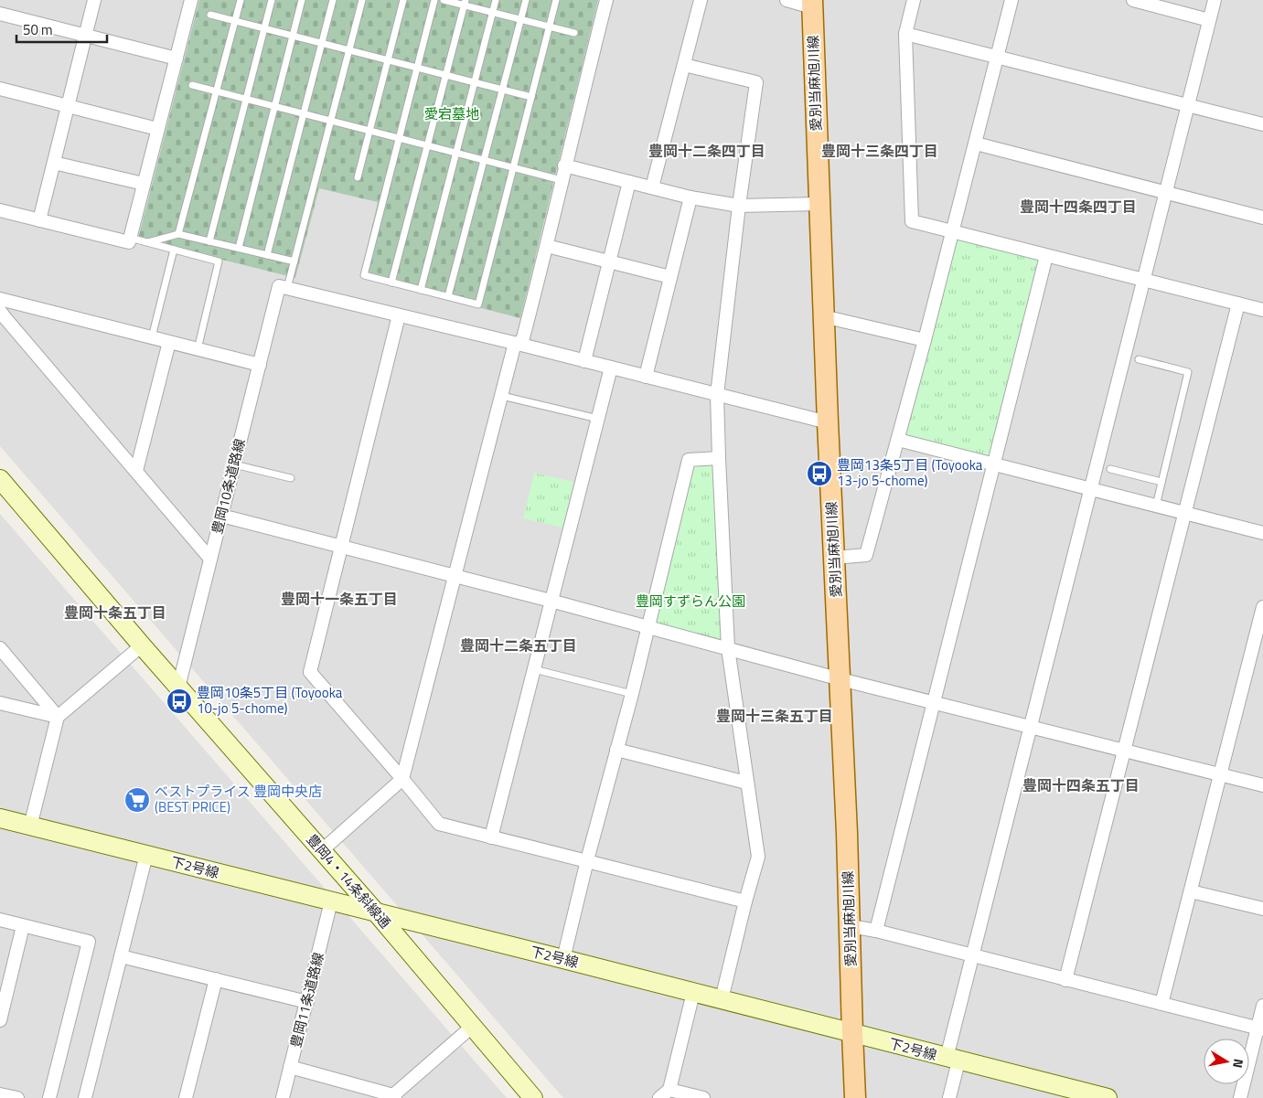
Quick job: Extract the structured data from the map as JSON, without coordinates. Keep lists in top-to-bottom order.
{
  "streets": {
    "main road": ["愛別当麻旭川線"],
    "street": [
      "豊岡10条道路線",
      "下2号線",
      "豊岡4・14条斜線通",
      "豊岡11条道路線"
    ]
  },
  "crossings": [
    ["愛別当麻旭川線", "下2号線"],
    ["豊岡10条道路線", "豊岡4・14条斜線通"],
    ["下2号線", "豊岡4・14条斜線通"],
    ["下2号線", "豊岡11条道路線"]
  ],
  "districts": [
    "豊岡十二条四丁目",
    "豊岡十三条四丁目",
    "豊岡十四条四丁目",
    "豊岡十一条五丁目",
    "豊岡十条五丁目",
    "豊岡十二条五丁目",
    "豊岡十三条五丁目",
    "豊岡十四条五丁目"
  ],
  "parks": ["愛宕墓地", "豊岡すずらん公園"],
  "places": {
    "bus stop": ["豊岡13条5丁目 (Toyooka 13-jo 5-chome)", "豊岡10条5丁目 (Toyooka 10-jo 5-chome)"],
    "supermarket": ["ベストプライス 豊岡中央店 (BEST PRICE)"]
  },
  "scale_bar": "50 m",
  "north": "right"
}
